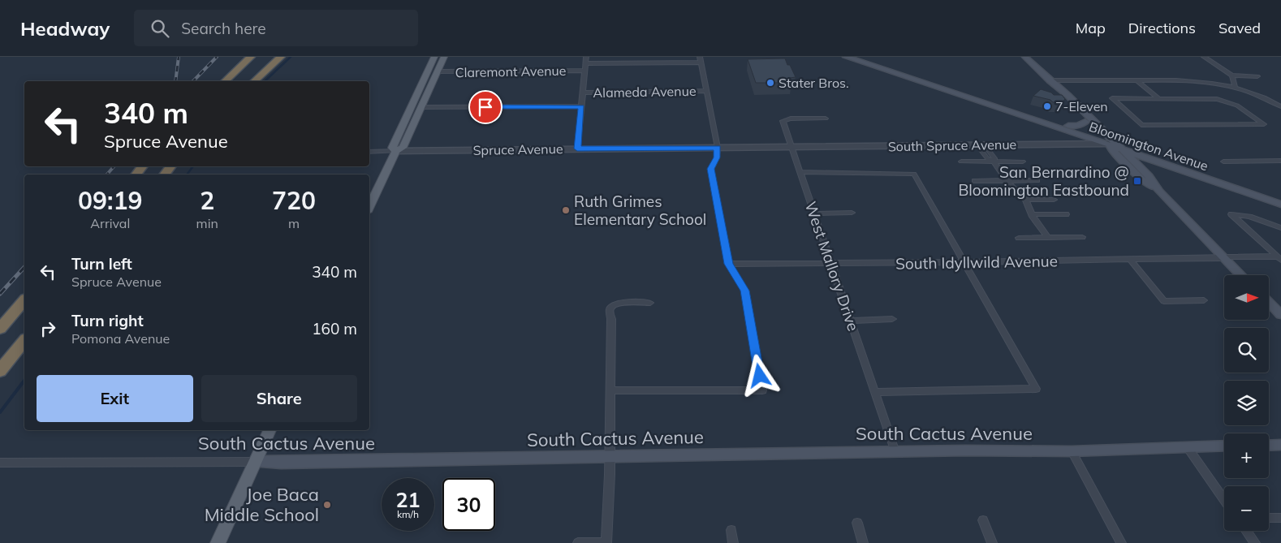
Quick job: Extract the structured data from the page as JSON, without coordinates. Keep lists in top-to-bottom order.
{
  "streets": {
    "main road": ["Bloomington Avenue", "South Cactus Avenue"],
    "street": [
      "Claremont Avenue",
      "Alameda Avenue",
      "South Spruce Avenue",
      "Spruce Avenue",
      "South Idyllwild Avenue",
      "West Mallory Drive"
    ]
  },
  "crossings": [
    ["South Spruce Avenue", "Bloomington Avenue"],
    ["South Spruce Avenue", "Spruce Avenue"],
    ["South Spruce Avenue", "West Mallory Drive"],
    ["Spruce Avenue", "West Mallory Drive"],
    ["South Idyllwild Avenue", "West Mallory Drive"],
    ["West Mallory Drive", "South Cactus Avenue"]
  ],
  "places": {
    "other": [
      "Stater Bros.",
      "7-Eleven",
      "Ruth Grimes Elementary School",
      "Joe Baca Middle School"
    ],
    "transit": ["San Bernardino @ Bloomington Eastbound"]
  },
  "north": "right",
  "page": {
    "header": "Headway",
    "search": "Search here",
    "nav": ["Map", "Directions", "Saved"],
    "turn": ["340 m", "Spruce Avenue"],
    "eta": [
      "09:19",
      "Arrival",
      "2",
      "min",
      "720",
      "m"
    ],
    "list": [
      {
        "name": "Turn left",
        "note": "Spruce Avenue",
        "value": "340 m"
      },
      {
        "name": "Turn right",
        "note": "Pomona Avenue",
        "value": "160 m"
      }
    ],
    "map_buttons": ["+", "−"],
    "buttons": ["Exit", "Share"],
    "speed": "21 km/h",
    "limit": "30"
  }
}
